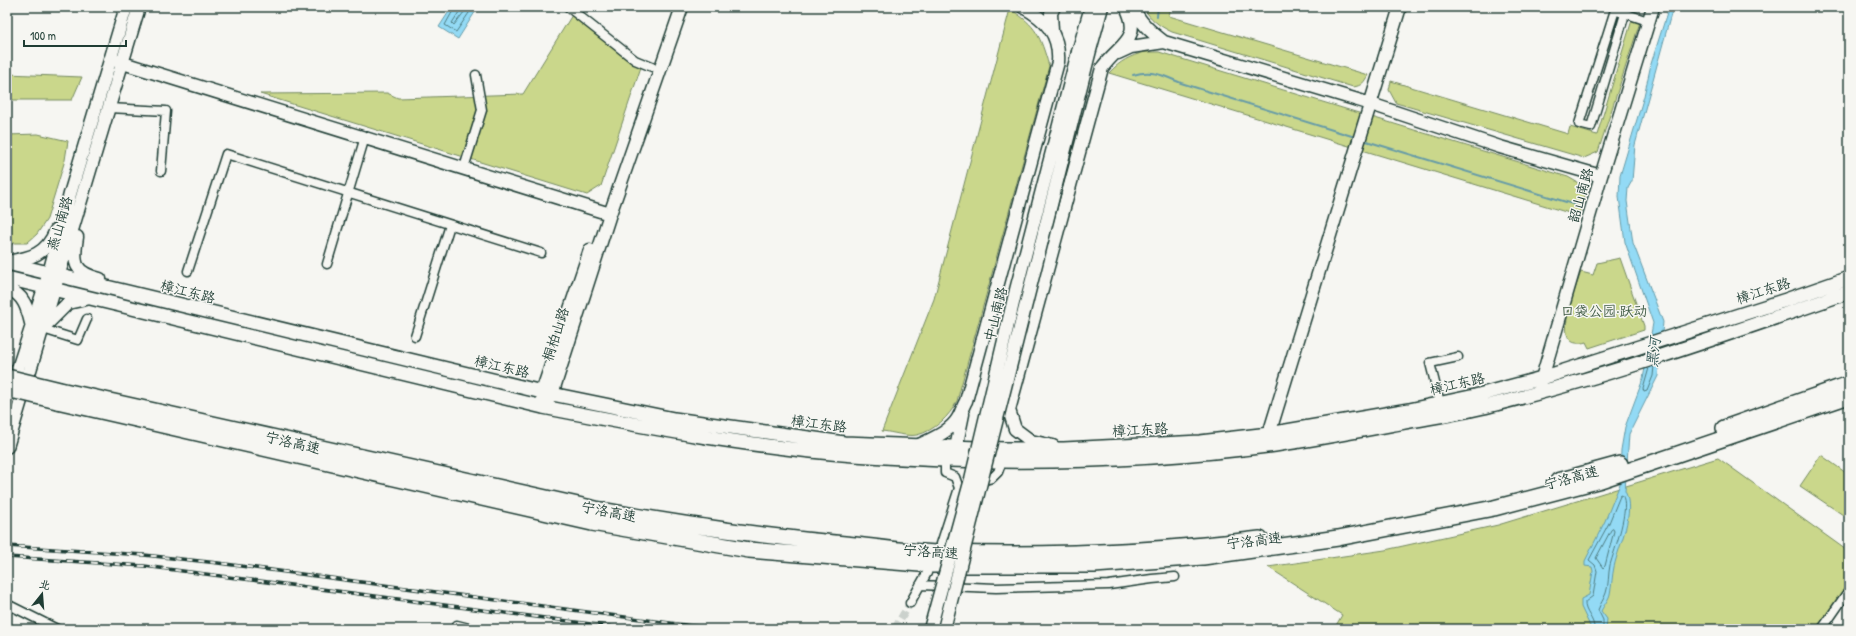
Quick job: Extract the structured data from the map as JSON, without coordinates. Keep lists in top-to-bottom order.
{
  "streets": {
    "highway": ["宁洛高速"],
    "main road": ["樟江东路"],
    "street": [
      "韶山南路",
      "燕山南路",
      "中山南路",
      "桐柏山路"
    ]
  },
  "crossings": [
    ["韶山南路", "樟江东路"],
    ["燕山南路", "樟江东路"],
    ["樟江东路", "桐柏山路"]
  ],
  "water": ["黑河"],
  "parks": ["口袋公园·跃动"],
  "scale_bar": "100 m",
  "north": "top"
}
